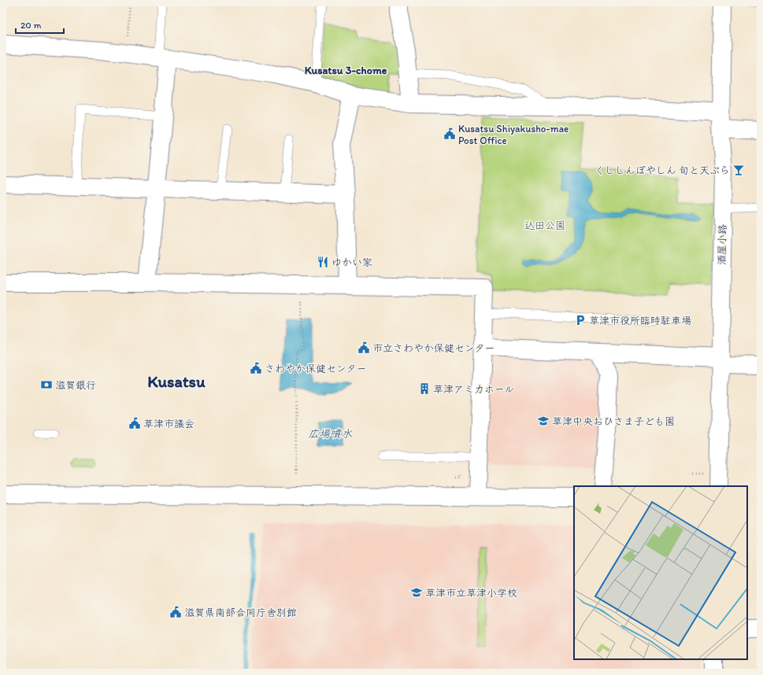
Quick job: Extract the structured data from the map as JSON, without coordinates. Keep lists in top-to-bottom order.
{
  "streets": {
    "street": ["酒屋小路"]
  },
  "districts": ["Kusatsu 3-chome", "Kusatsu"],
  "water": ["広場噴水"],
  "parks": ["込田公園"],
  "places": {
    "public building": [
      "Kusatsu Shiyakusho-mae Post Office",
      "市立さわやか保健センター",
      "さわやか保健センター",
      "草津市議会",
      "滋賀県南部合同庁舎別館"
    ],
    "bar": ["くししんぼやしん 旬と天ぷら"],
    "restaurant": ["ゆかい家"],
    "parking": ["草津市役所臨時駐車場"],
    "bank": ["滋賀銀行"],
    "building": ["草津アミカホール"],
    "school or university": ["草津中央おひさま子ども園", "草津市立草津小学校"]
  },
  "scale_bar": "20 m"
}
